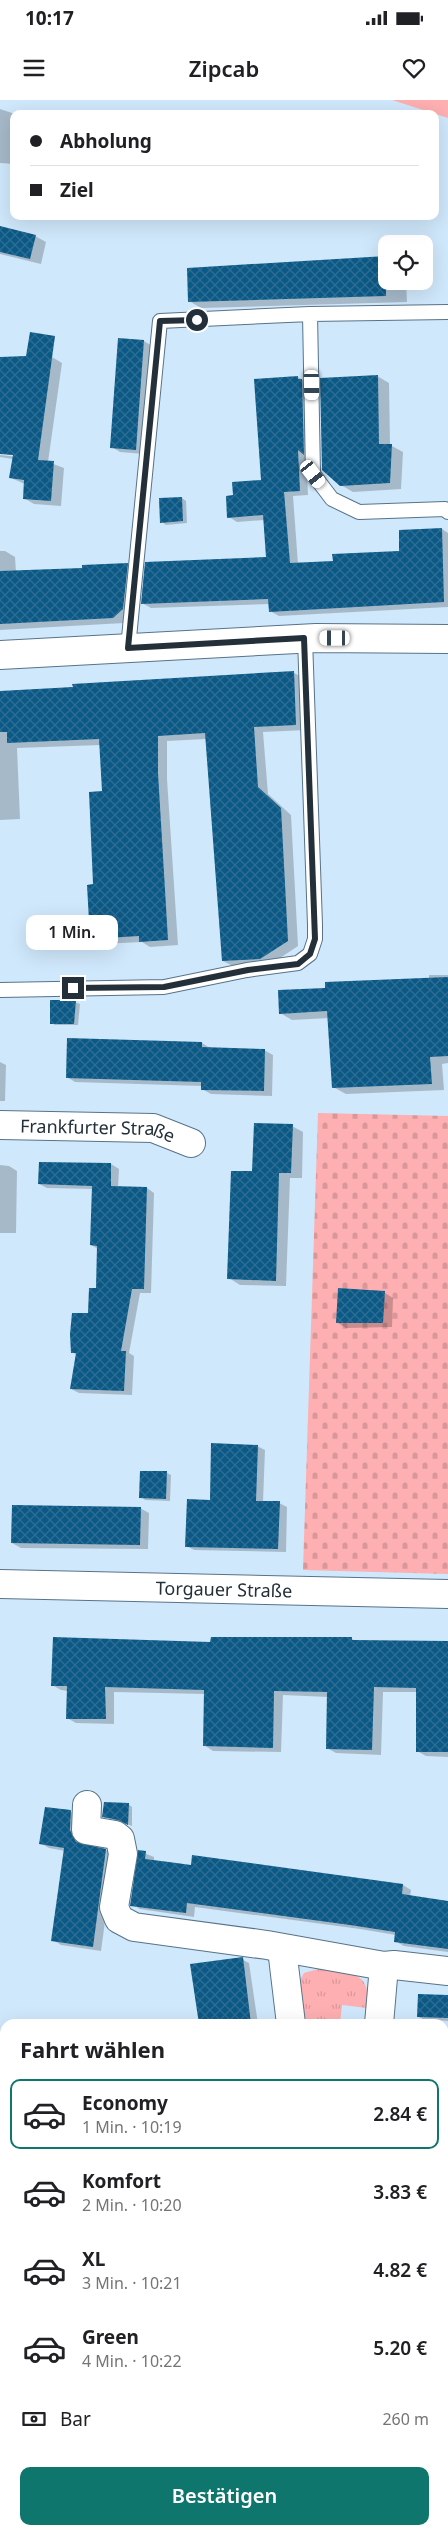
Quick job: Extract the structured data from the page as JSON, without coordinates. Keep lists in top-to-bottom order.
{
  "streets": {
    "street": ["Frankfurter Straße", "Torgauer Straße"]
  },
  "page": {
    "status": "10:17",
    "header": "Zipcab",
    "banner": ["Abholung", "Ziel"],
    "bubble": "1 Min.",
    "heading": "Fahrt wählen",
    "list": [
      {
        "name": "Economy",
        "note": "1 Min. · 10:19",
        "value": "2.84 €"
      },
      {
        "name": "Komfort",
        "note": "2 Min. · 10:20",
        "value": "3.83 €"
      },
      {
        "name": "XL",
        "note": "3 Min. · 10:21",
        "value": "4.82 €"
      },
      {
        "name": "Green",
        "note": "4 Min. · 10:22",
        "value": "5.20 €"
      }
    ],
    "pay": ["Bar", "260 m"],
    "buttons": "Bestätigen"
  }
}
